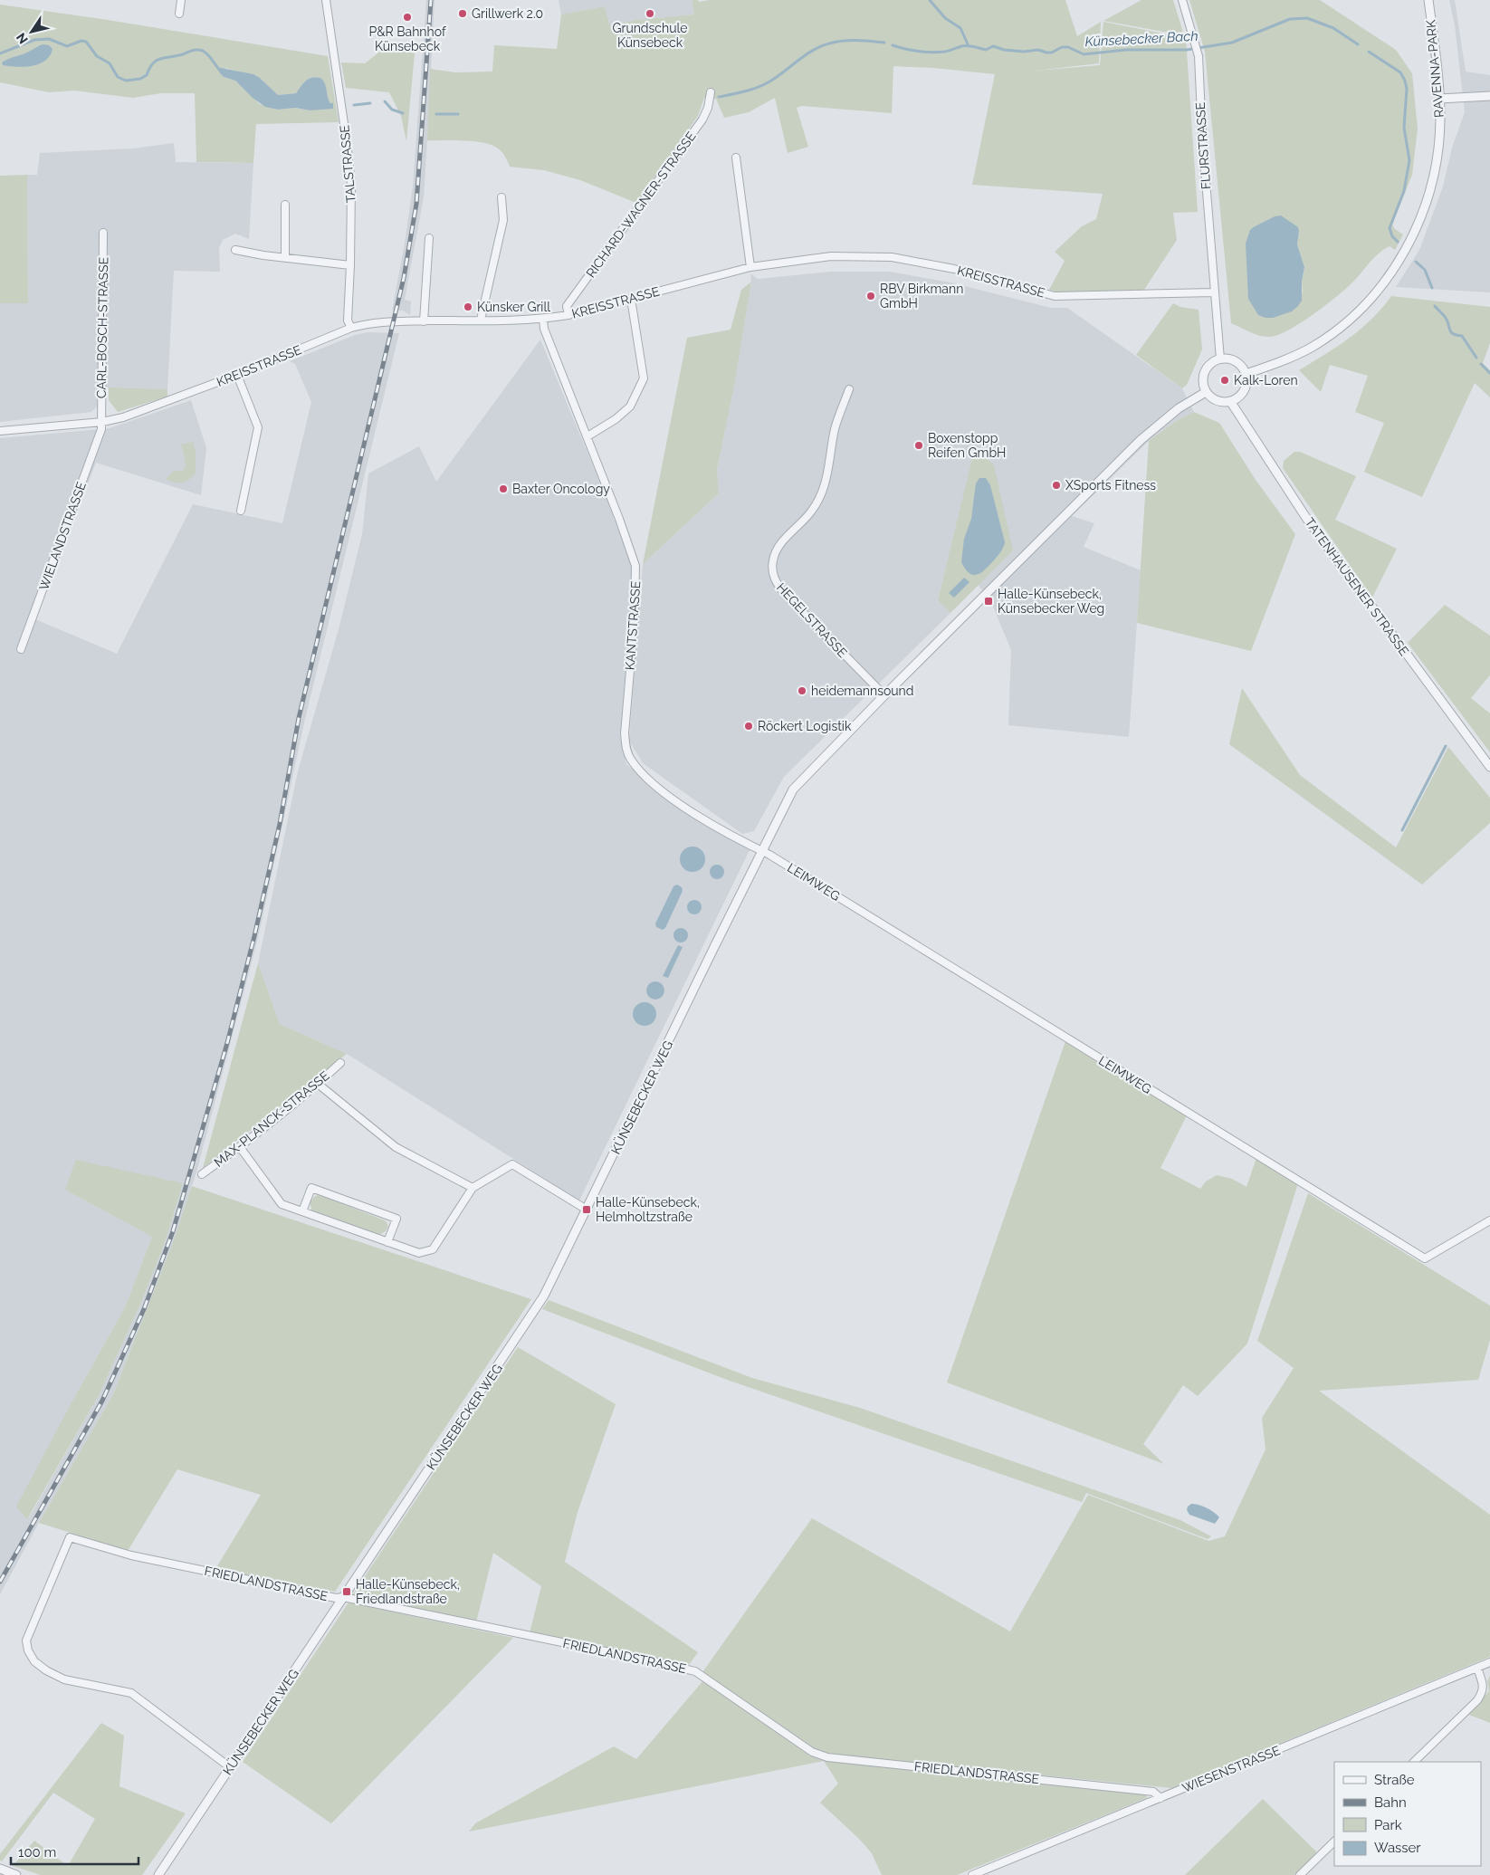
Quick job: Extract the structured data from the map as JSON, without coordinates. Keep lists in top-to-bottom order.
{
  "streets": {
    "street": [
      "RAVENNA-PARK",
      "FLURSTRASSE",
      "TALSTRASSE",
      "RICHARD-WAGNER-STRASSE",
      "KREISSTRASSE",
      "CARL-BOSCH-STRASSE",
      "WIELANDSTRASSE",
      "TATENHAUSENER STRASSE",
      "HEGELSTRASSE",
      "KANTSTRASSE",
      "LEIMWEG",
      "KÜNSEBECKER WEG",
      "MAX-PLANCK-STRASSE",
      "FRIEDLANDSTRASSE",
      "WIESENSTRASSE"
    ]
  },
  "crossings": [
    ["RAVENNA-PARK", "TATENHAUSENER STRASSE"],
    ["RAVENNA-PARK", "KÜNSEBECKER WEG"],
    ["FLURSTRASSE", "KREISSTRASSE"],
    ["TALSTRASSE", "KREISSTRASSE"],
    ["RICHARD-WAGNER-STRASSE", "KREISSTRASSE"],
    ["KREISSTRASSE", "CARL-BOSCH-STRASSE"],
    ["KREISSTRASSE", "WIELANDSTRASSE"],
    ["KREISSTRASSE", "KANTSTRASSE"],
    ["CARL-BOSCH-STRASSE", "WIELANDSTRASSE"],
    ["TATENHAUSENER STRASSE", "KÜNSEBECKER WEG"],
    ["HEGELSTRASSE", "KÜNSEBECKER WEG"],
    ["KANTSTRASSE", "LEIMWEG"],
    ["KANTSTRASSE", "KÜNSEBECKER WEG"],
    ["LEIMWEG", "KÜNSEBECKER WEG"],
    ["KÜNSEBECKER WEG", "FRIEDLANDSTRASSE"],
    ["FRIEDLANDSTRASSE", "WIESENSTRASSE"]
  ],
  "water": ["Künsebecker Bach"],
  "places": {
    "other": [
      "Grillwerk 2.0",
      "Grundschule Künsebeck",
      "P&R Bahnhof Künsebeck",
      "RBV Birkmann GmbH",
      "Künsker Grill",
      "Kalk-Loren",
      "Boxenstopp Reifen GmbH",
      "XSports Fitness",
      "Baxter Oncology",
      "heidemannsound",
      "Röckert Logistik"
    ],
    "transit": ["Halle-Künsebeck, Künsebecker Weg", "Halle-Künsebeck, Helmholtzstraße", "Halle-Künsebeck, Friedlandstraße"]
  },
  "legend": [
    "Straße",
    "Bahn",
    "Park",
    "Wasser"
  ],
  "scale_bar": "100 m",
  "north": "bottom left"
}
